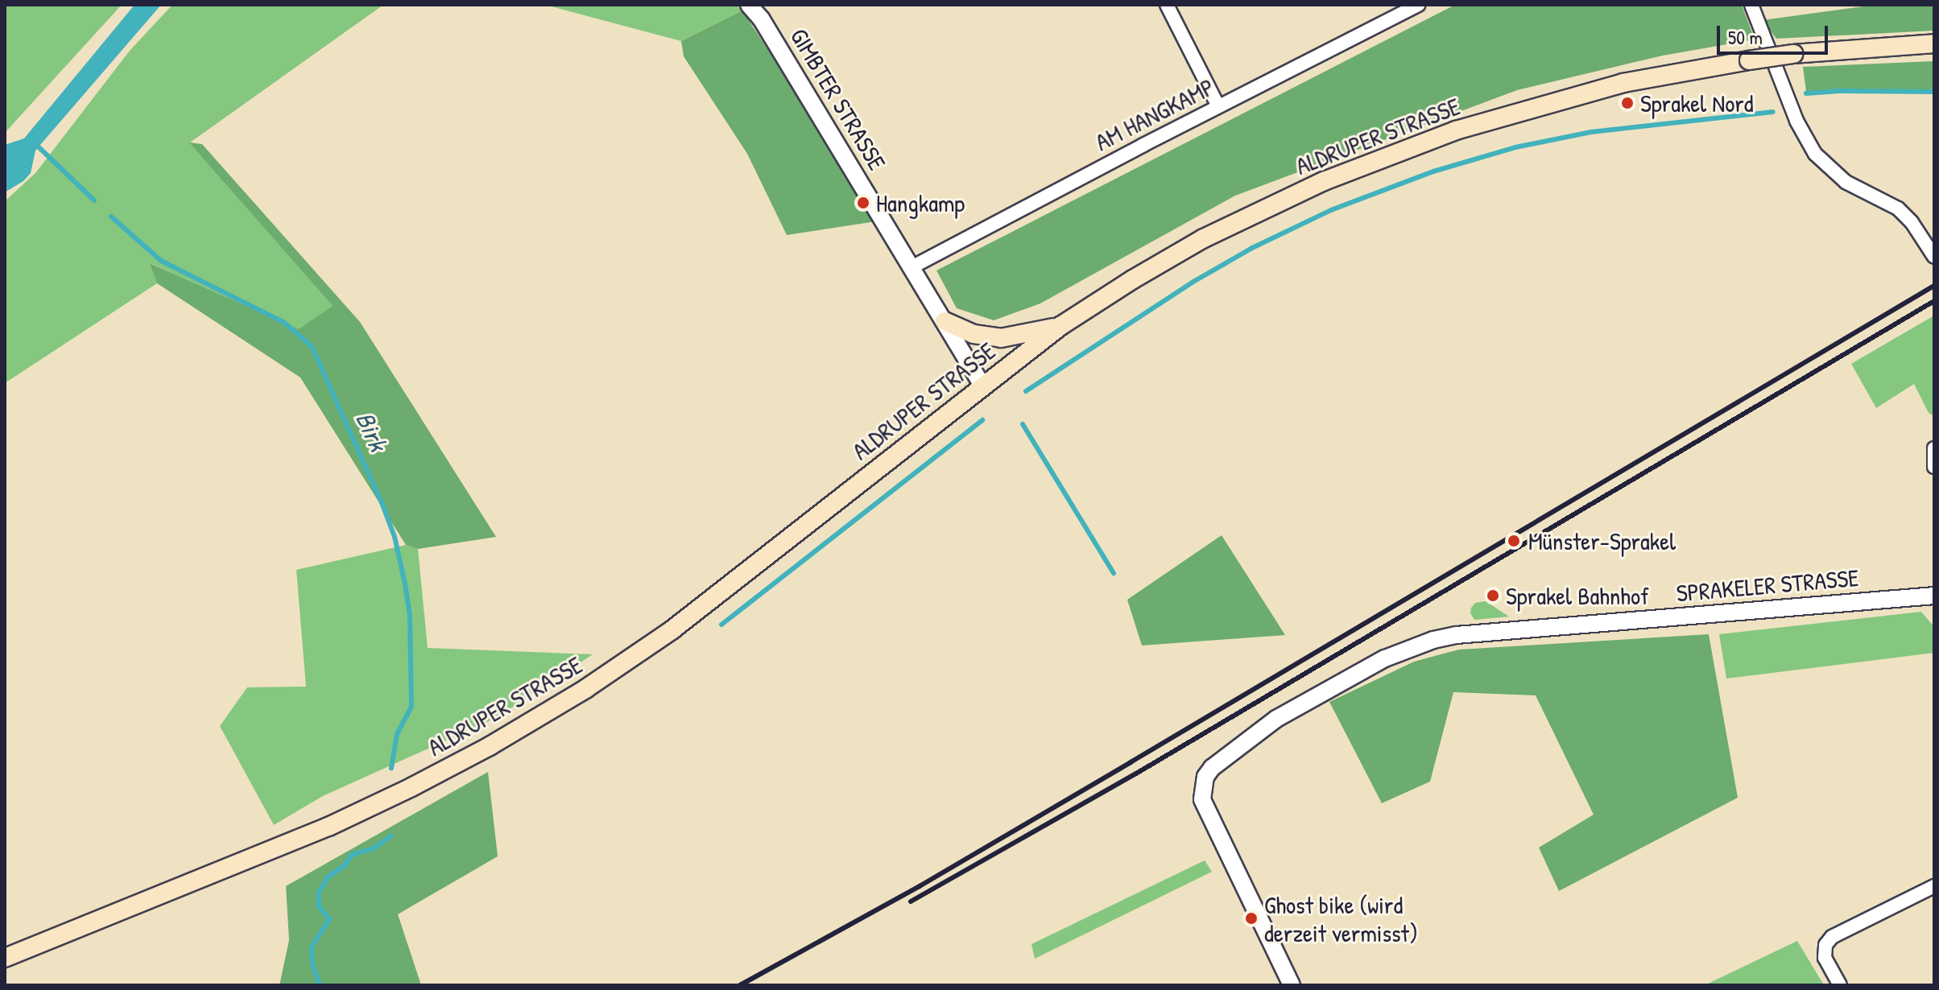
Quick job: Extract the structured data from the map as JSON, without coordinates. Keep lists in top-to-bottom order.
{
  "streets": {
    "main road": ["ALDRUPER STRASSE"],
    "street": ["GIMBTER STRASSE", "AM HANGKAMP", "SPRAKELER STRASSE"]
  },
  "crossings": [
    ["GIMBTER STRASSE", "AM HANGKAMP"],
    ["GIMBTER STRASSE", "ALDRUPER STRASSE"]
  ],
  "water": ["Birk"],
  "places": [
    "Sprakel Nord",
    "Hangkamp",
    "Münster-Sprakel",
    "Sprakel Bahnhof",
    "Ghost bike (wird derzeit vermisst)"
  ],
  "scale_bar": "50 m"
}
